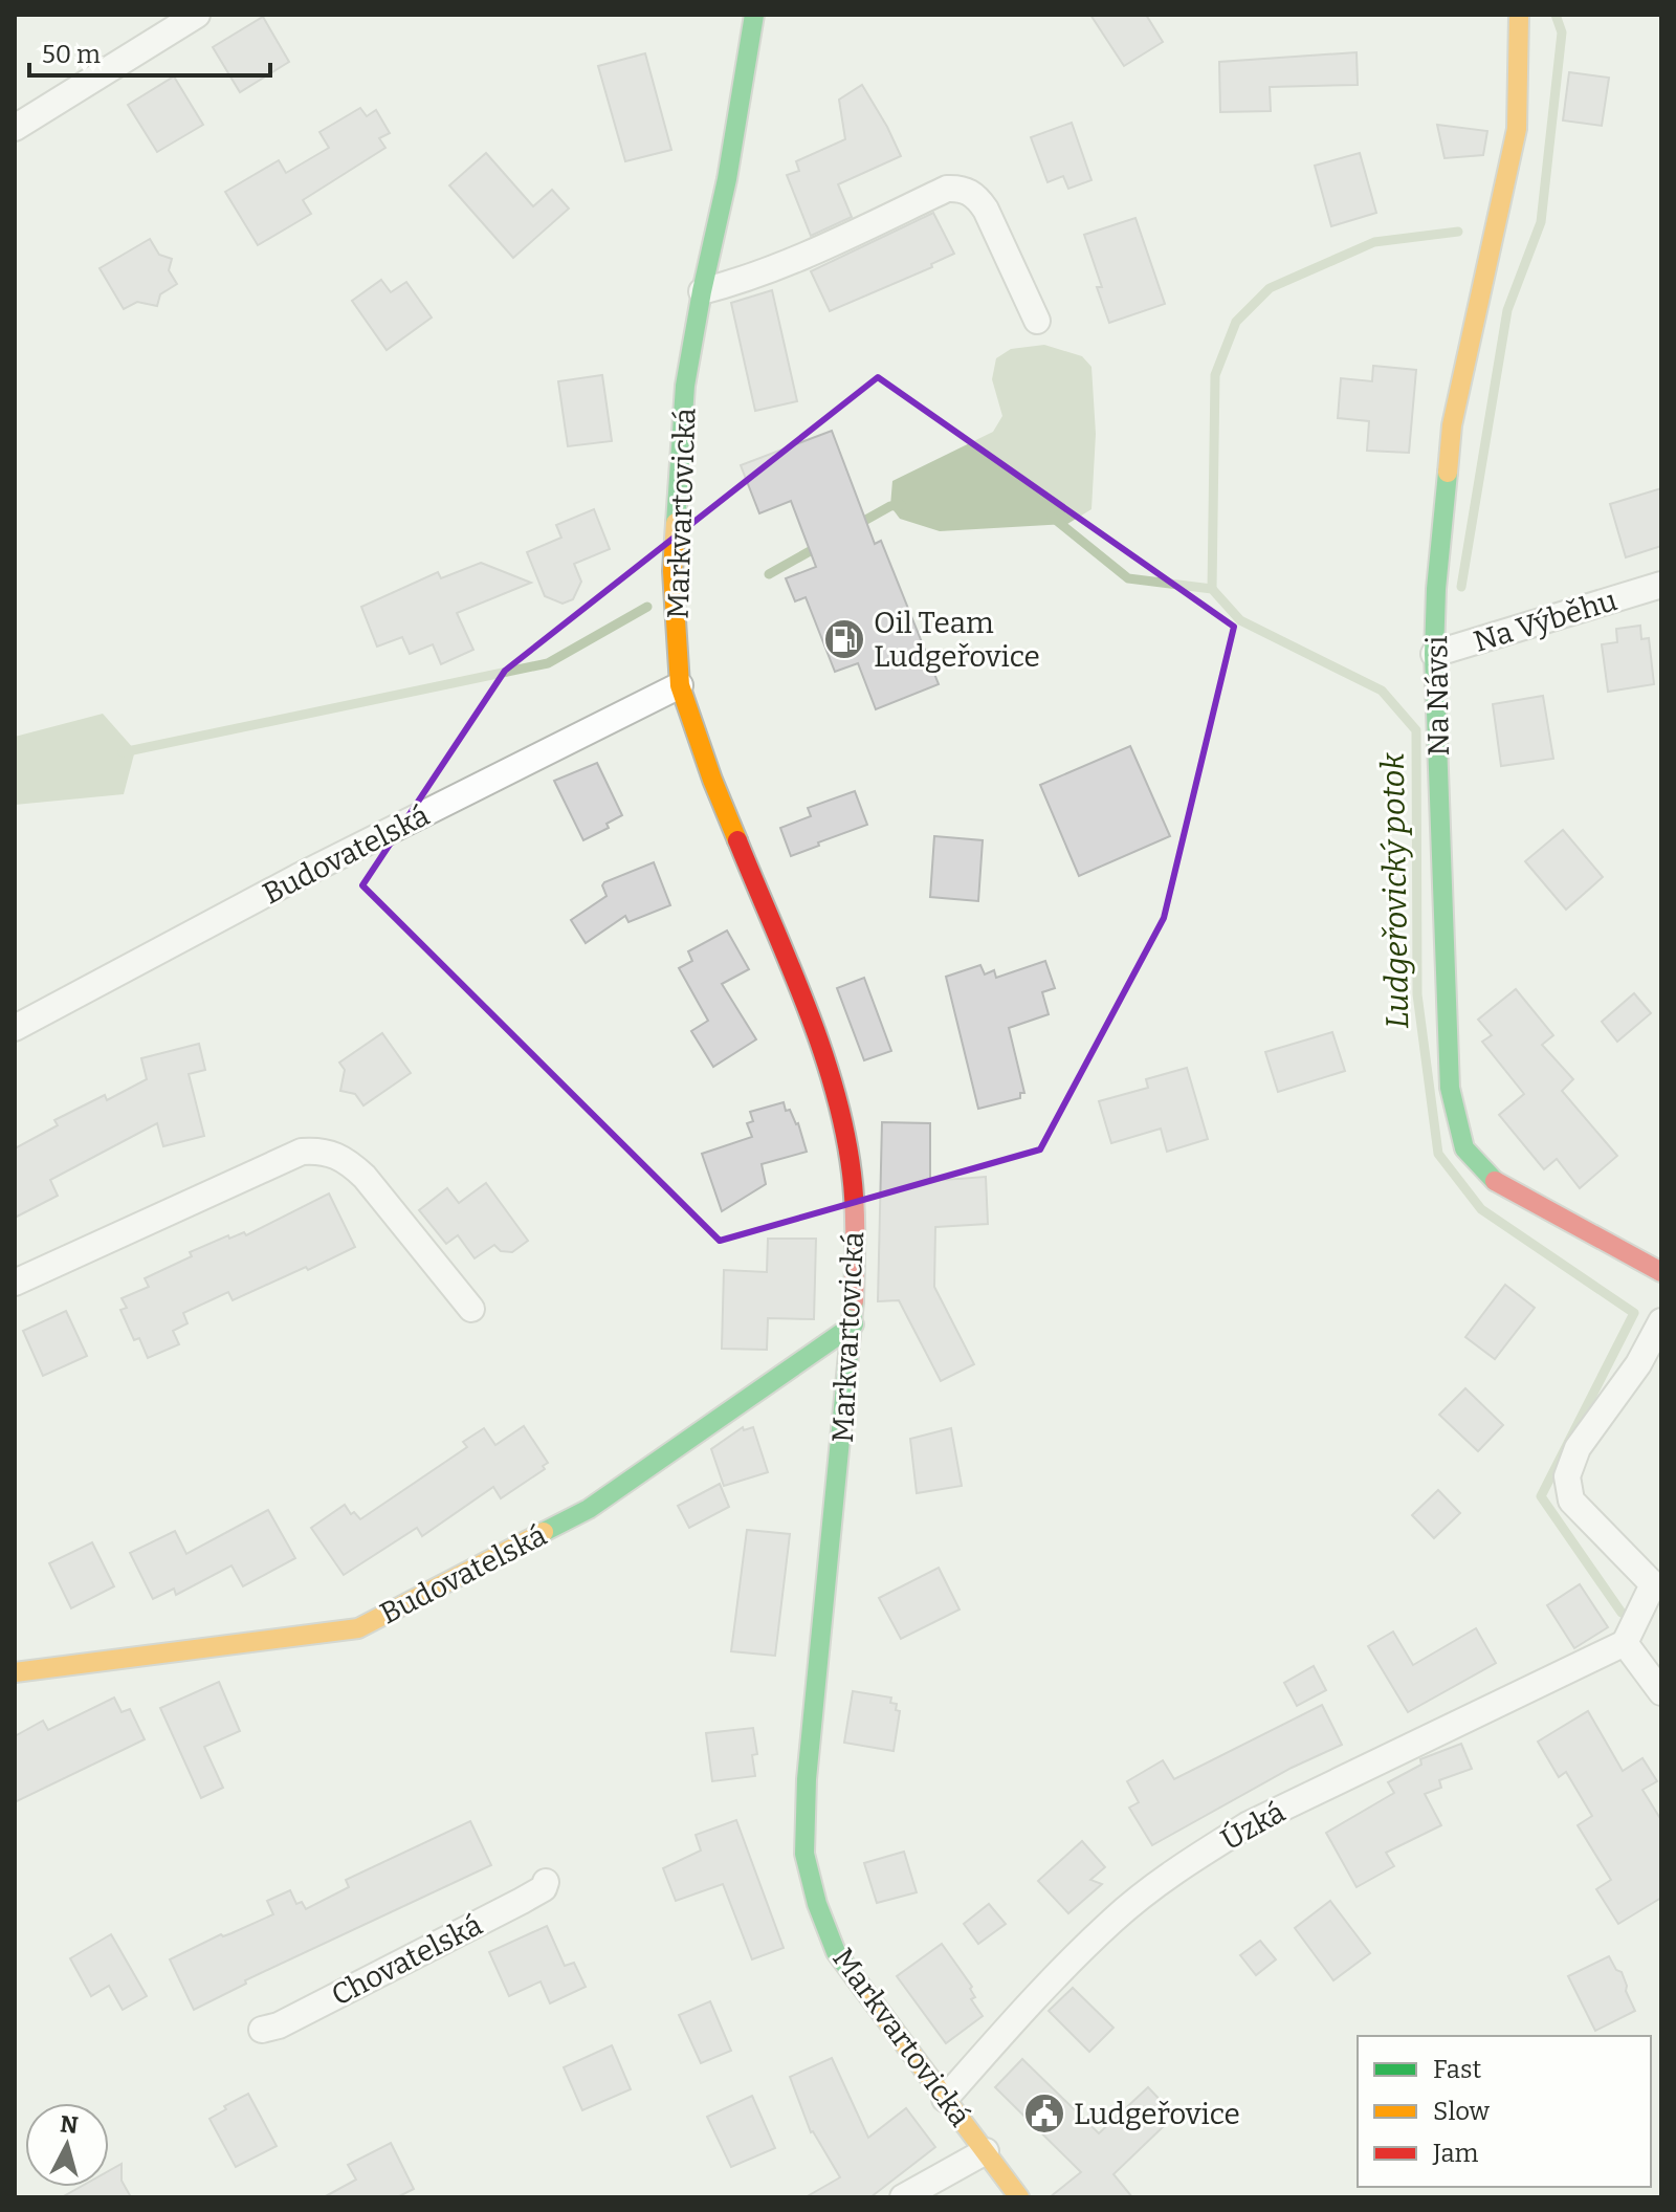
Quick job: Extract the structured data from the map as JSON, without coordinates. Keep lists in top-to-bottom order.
{
  "streets": {
    "street": [
      "Markvartovická",
      "Na Výběhu",
      "Na Návsi",
      "Budovatelská",
      "Úzká",
      "Chovatelská"
    ]
  },
  "crossings": [
    ["Markvartovická", "Budovatelská"],
    ["Markvartovická", "Úzká"],
    ["Na Výběhu", "Na Návsi"]
  ],
  "water": ["Ludgeřovický potok"],
  "places": {
    "fuel station": ["Oil Team Ludgeřovice"],
    "public building": ["Ludgeřovice"]
  },
  "legend": ["Fast", "Slow", "Jam"],
  "scale_bar": "50 m",
  "north": "top"
}
